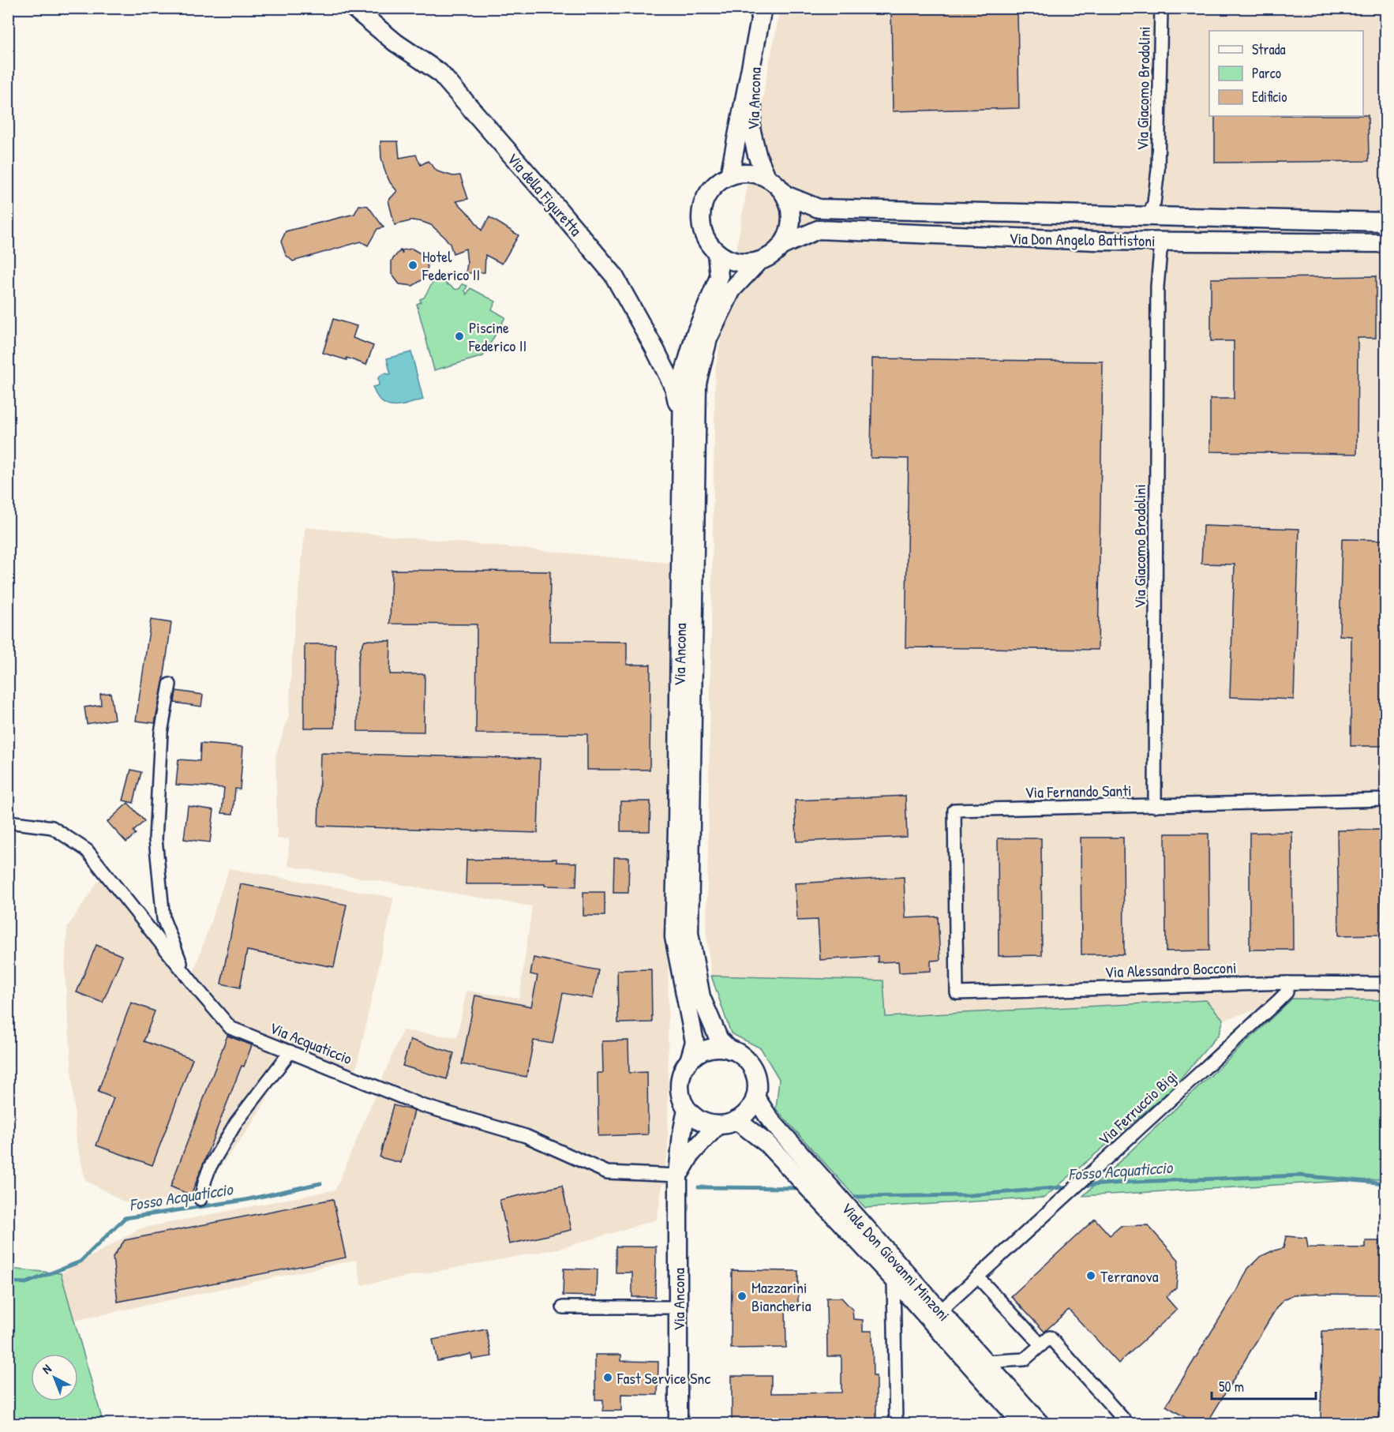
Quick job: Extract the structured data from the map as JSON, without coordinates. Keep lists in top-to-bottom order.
{
  "streets": {
    "main road": [
      "Via Ancona",
      "Via della Figuretta",
      "Via Don Angelo Battistoni",
      "Viale Don Giovanni Minzoni"
    ],
    "street": [
      "Via Giacomo Brodolini",
      "Via Fernando Santi",
      "Via Alessandro Bocconi",
      "Via Acquaticcio",
      "Via Ferruccio Bigi"
    ]
  },
  "crossings": [
    ["Via Giacomo Brodolini", "Via Don Angelo Battistoni"],
    ["Via Giacomo Brodolini", "Via Fernando Santi"],
    ["Via Ancona", "Via della Figuretta"],
    ["Via Ancona", "Via Don Angelo Battistoni"],
    ["Via Ancona", "Via Acquaticcio"],
    ["Via Ancona", "Viale Don Giovanni Minzoni"],
    ["Via Fernando Santi", "Via Alessandro Bocconi"],
    ["Via Alessandro Bocconi", "Via Ferruccio Bigi"],
    ["Via Ferruccio Bigi", "Viale Don Giovanni Minzoni"]
  ],
  "water": ["Fosso Acquaticcio"],
  "places": [
    "Hotel Federico II",
    "Piscine Federico II",
    "Terranova",
    "Mazzarini Biancheria",
    "Fast Service Snc"
  ],
  "legend": ["Strada", "Parco", "Edificio"],
  "scale_bar": "50 m",
  "north": "top left"
}
